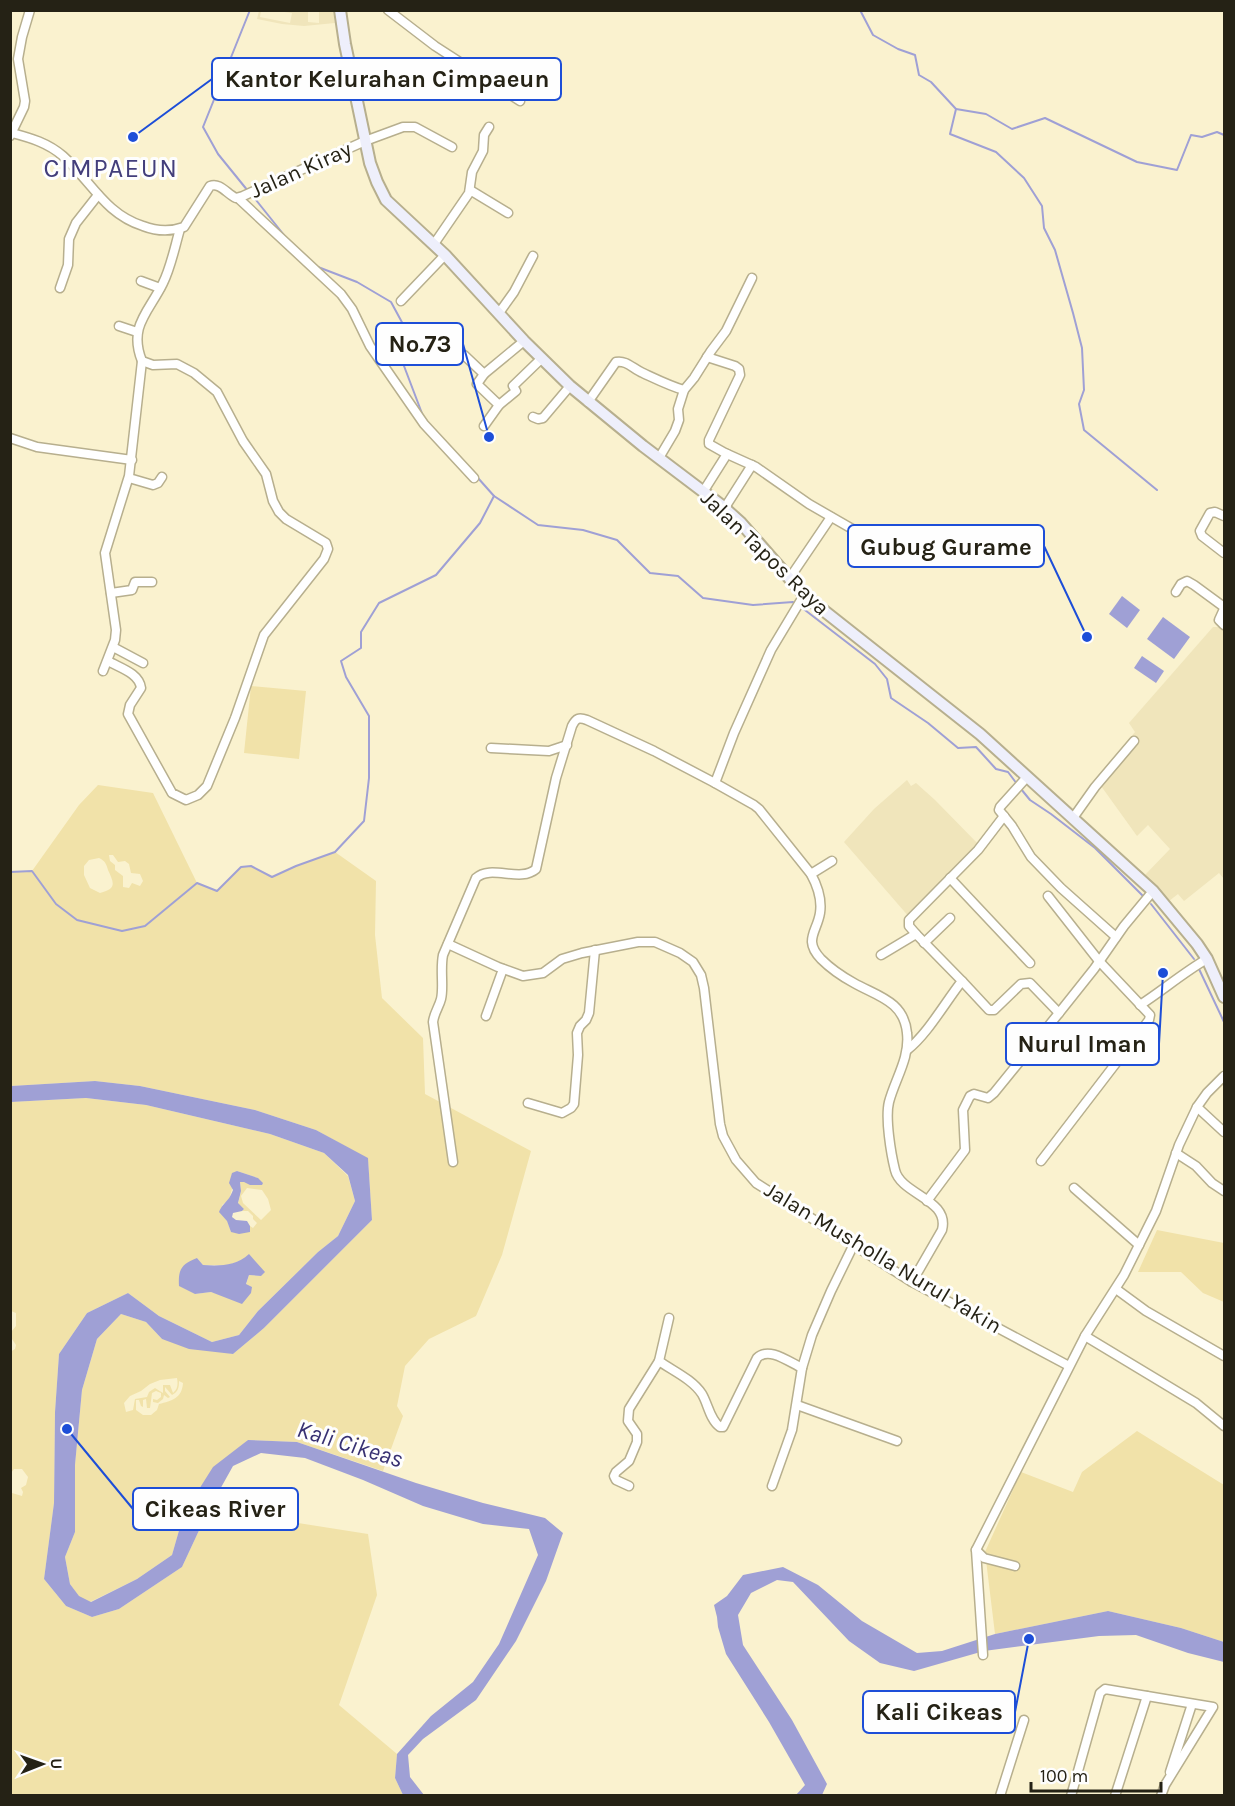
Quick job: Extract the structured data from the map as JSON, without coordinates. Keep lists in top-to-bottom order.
{
  "streets": {
    "main road": ["Jalan Tapos Raya"],
    "street": ["Jalan Kiray", "Jalan Musholla Nurul Yakin"]
  },
  "crossings": [
    ["Jalan Kiray", "Jalan Tapos Raya"]
  ],
  "districts": ["CIMPAEUN"],
  "water": ["Kali Cikeas"],
  "places": [
    "Kantor Kelurahan Cimpaeun",
    "No.73",
    "Gubug Gurame",
    "Nurul Iman",
    "Cikeas River",
    "Kali Cikeas"
  ],
  "scale_bar": "100 m",
  "north": "right"
}
